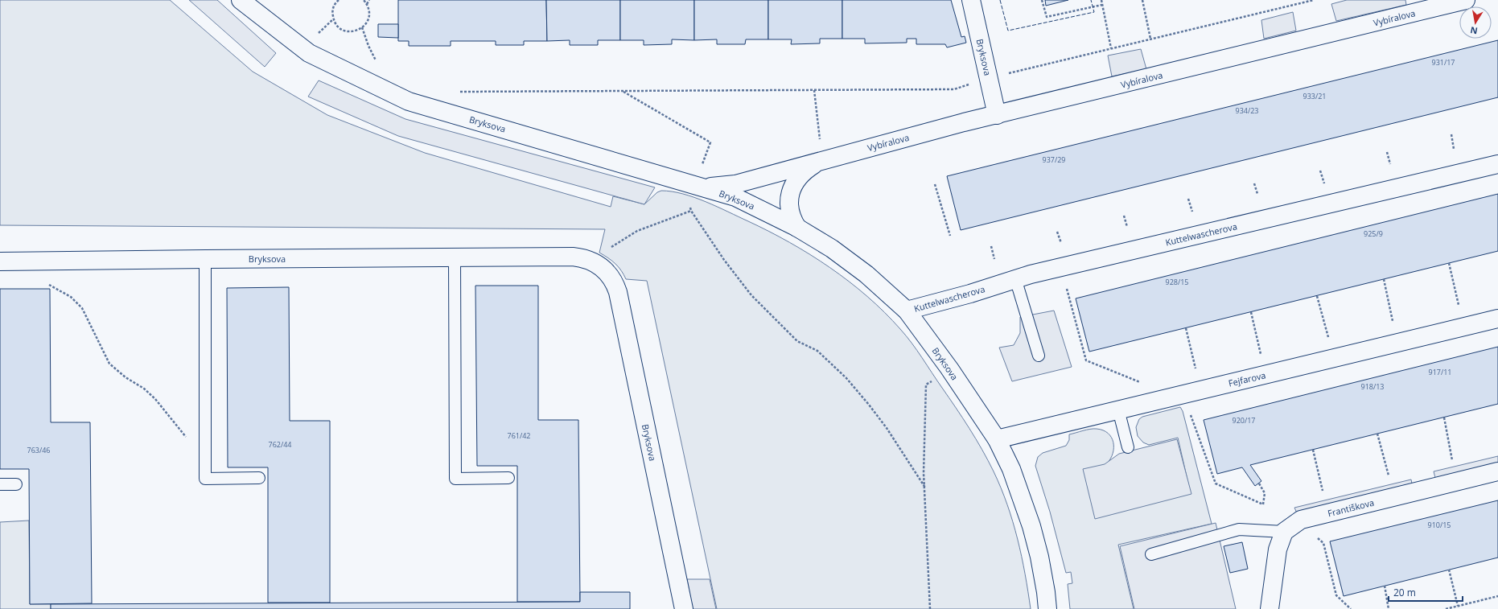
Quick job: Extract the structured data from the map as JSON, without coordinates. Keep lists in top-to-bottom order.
{
  "streets": {
    "street": [
      "Vybíralova",
      "Bryksova",
      "Kuttelwascherova",
      "Fejfarova",
      "Františkova"
    ]
  },
  "crossings": [
    ["Vybíralova", "Bryksova"],
    ["Bryksova", "Kuttelwascherova"],
    ["Bryksova", "Fejfarova"]
  ],
  "house_numbers": [
    "931/17",
    "933/21",
    "934/23",
    "937/29",
    "925/9",
    "928/15",
    "917/11",
    "918/13",
    "920/17",
    "761/42",
    "762/44",
    "763/46",
    "910/15"
  ],
  "scale_bar": "20 m",
  "north": "bottom"
}
